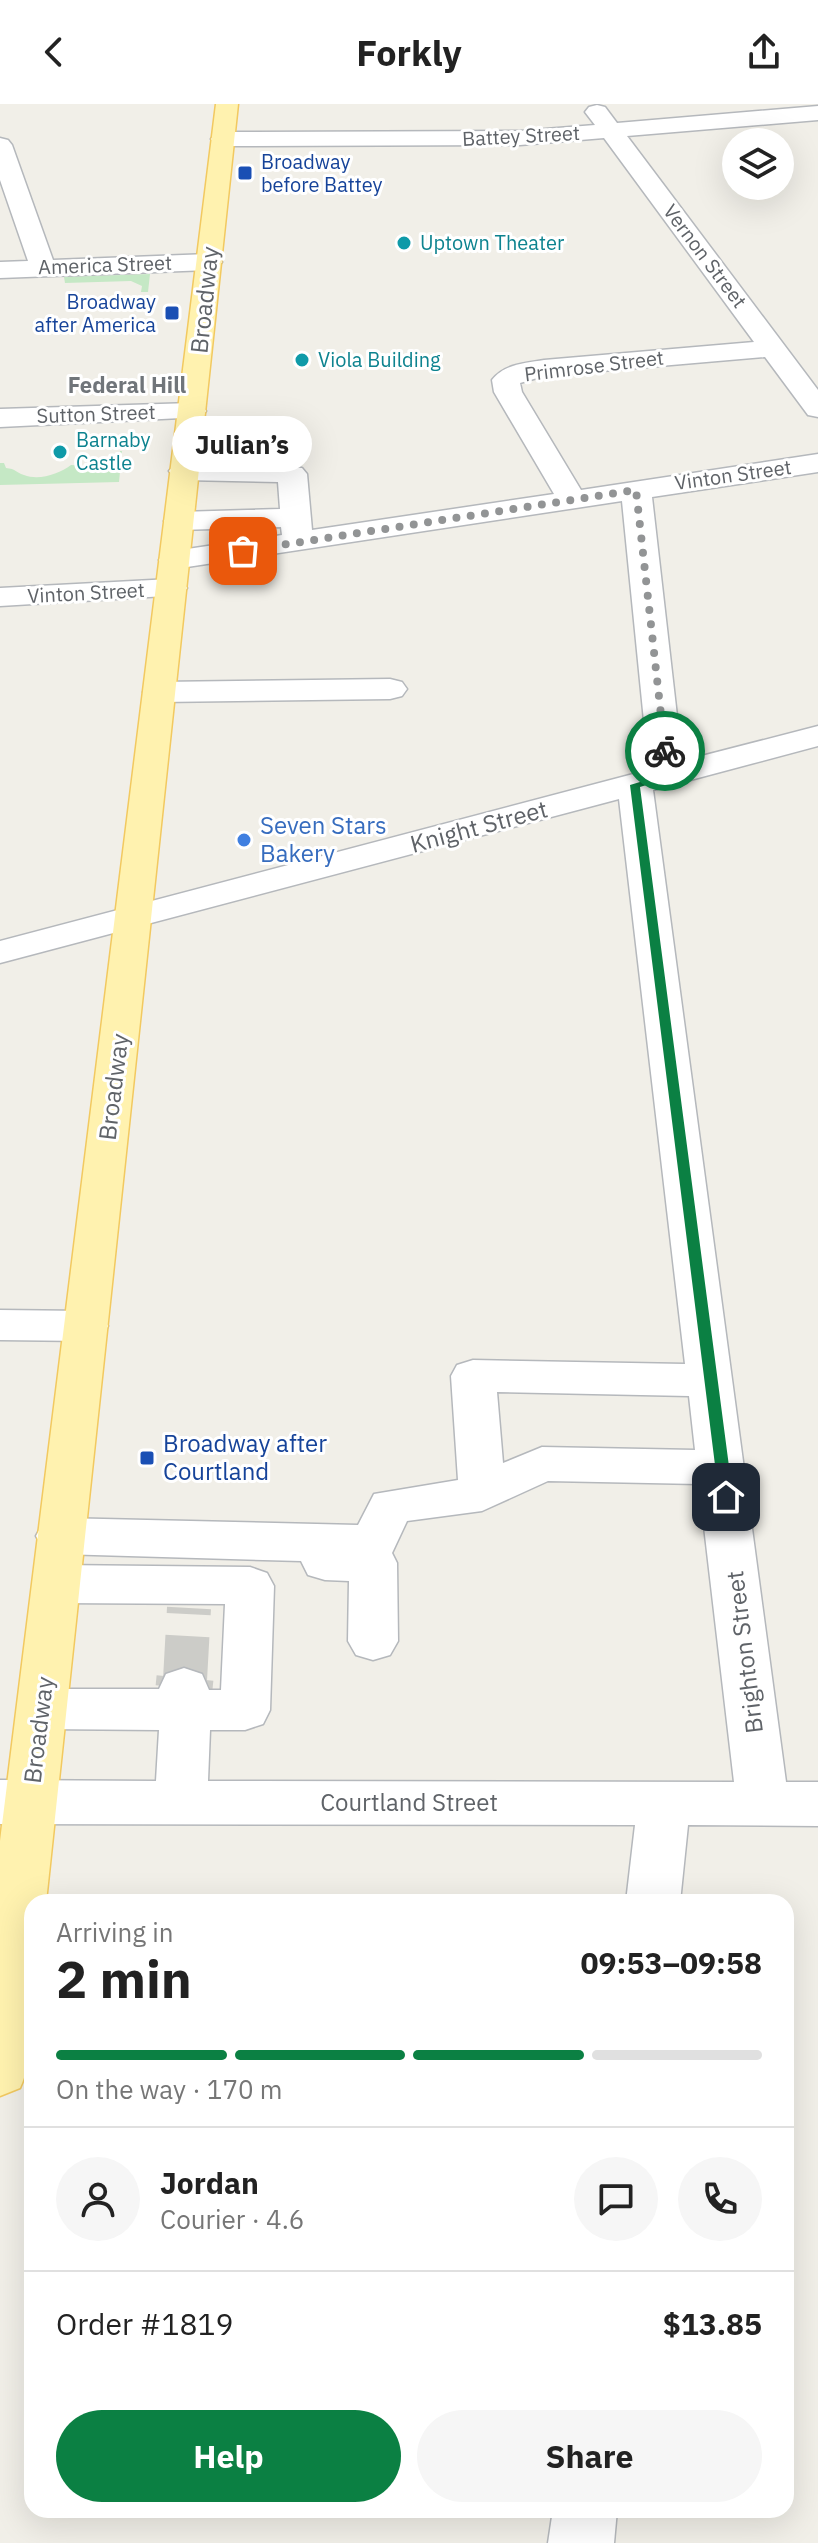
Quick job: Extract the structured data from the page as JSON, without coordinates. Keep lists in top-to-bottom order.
{
  "streets": {
    "main road": ["Broadway"],
    "street": [
      "Battey Street",
      "Vernon Street",
      "America Street",
      "Primrose Street",
      "Sutton Street",
      "Vinton Street",
      "Knight Street",
      "Brighton Street",
      "Courtland Street"
    ]
  },
  "crossings": [
    ["Battey Street", "Vernon Street"],
    ["Battey Street", "Broadway"],
    ["Vernon Street", "Primrose Street"],
    ["America Street", "Broadway"],
    ["Broadway", "Sutton Street"],
    ["Broadway", "Vinton Street"],
    ["Broadway", "Knight Street"],
    ["Broadway", "Courtland Street"],
    ["Primrose Street", "Vinton Street"],
    ["Knight Street", "Brighton Street"],
    ["Brighton Street", "Courtland Street"]
  ],
  "districts": ["Federal Hill"],
  "places": {
    "transit": ["Broadway before Battey", "Broadway after America", "Broadway after Courtland"],
    "other": [
      "Uptown Theater",
      "Viola Building",
      "Barnaby Castle",
      "Julian’s",
      "Seven Stars Bakery"
    ]
  },
  "page": {
    "header": "Forkly",
    "bubble": "Julian’s",
    "heading": ["2 min", "Arriving in", "09:53–09:58"],
    "panel": [
      "Jordan",
      "Courier · 4.6",
      "Order #1819",
      "$13.85"
    ],
    "bar": "On the way · 170 m",
    "buttons": ["Help", "Share"]
  }
}
